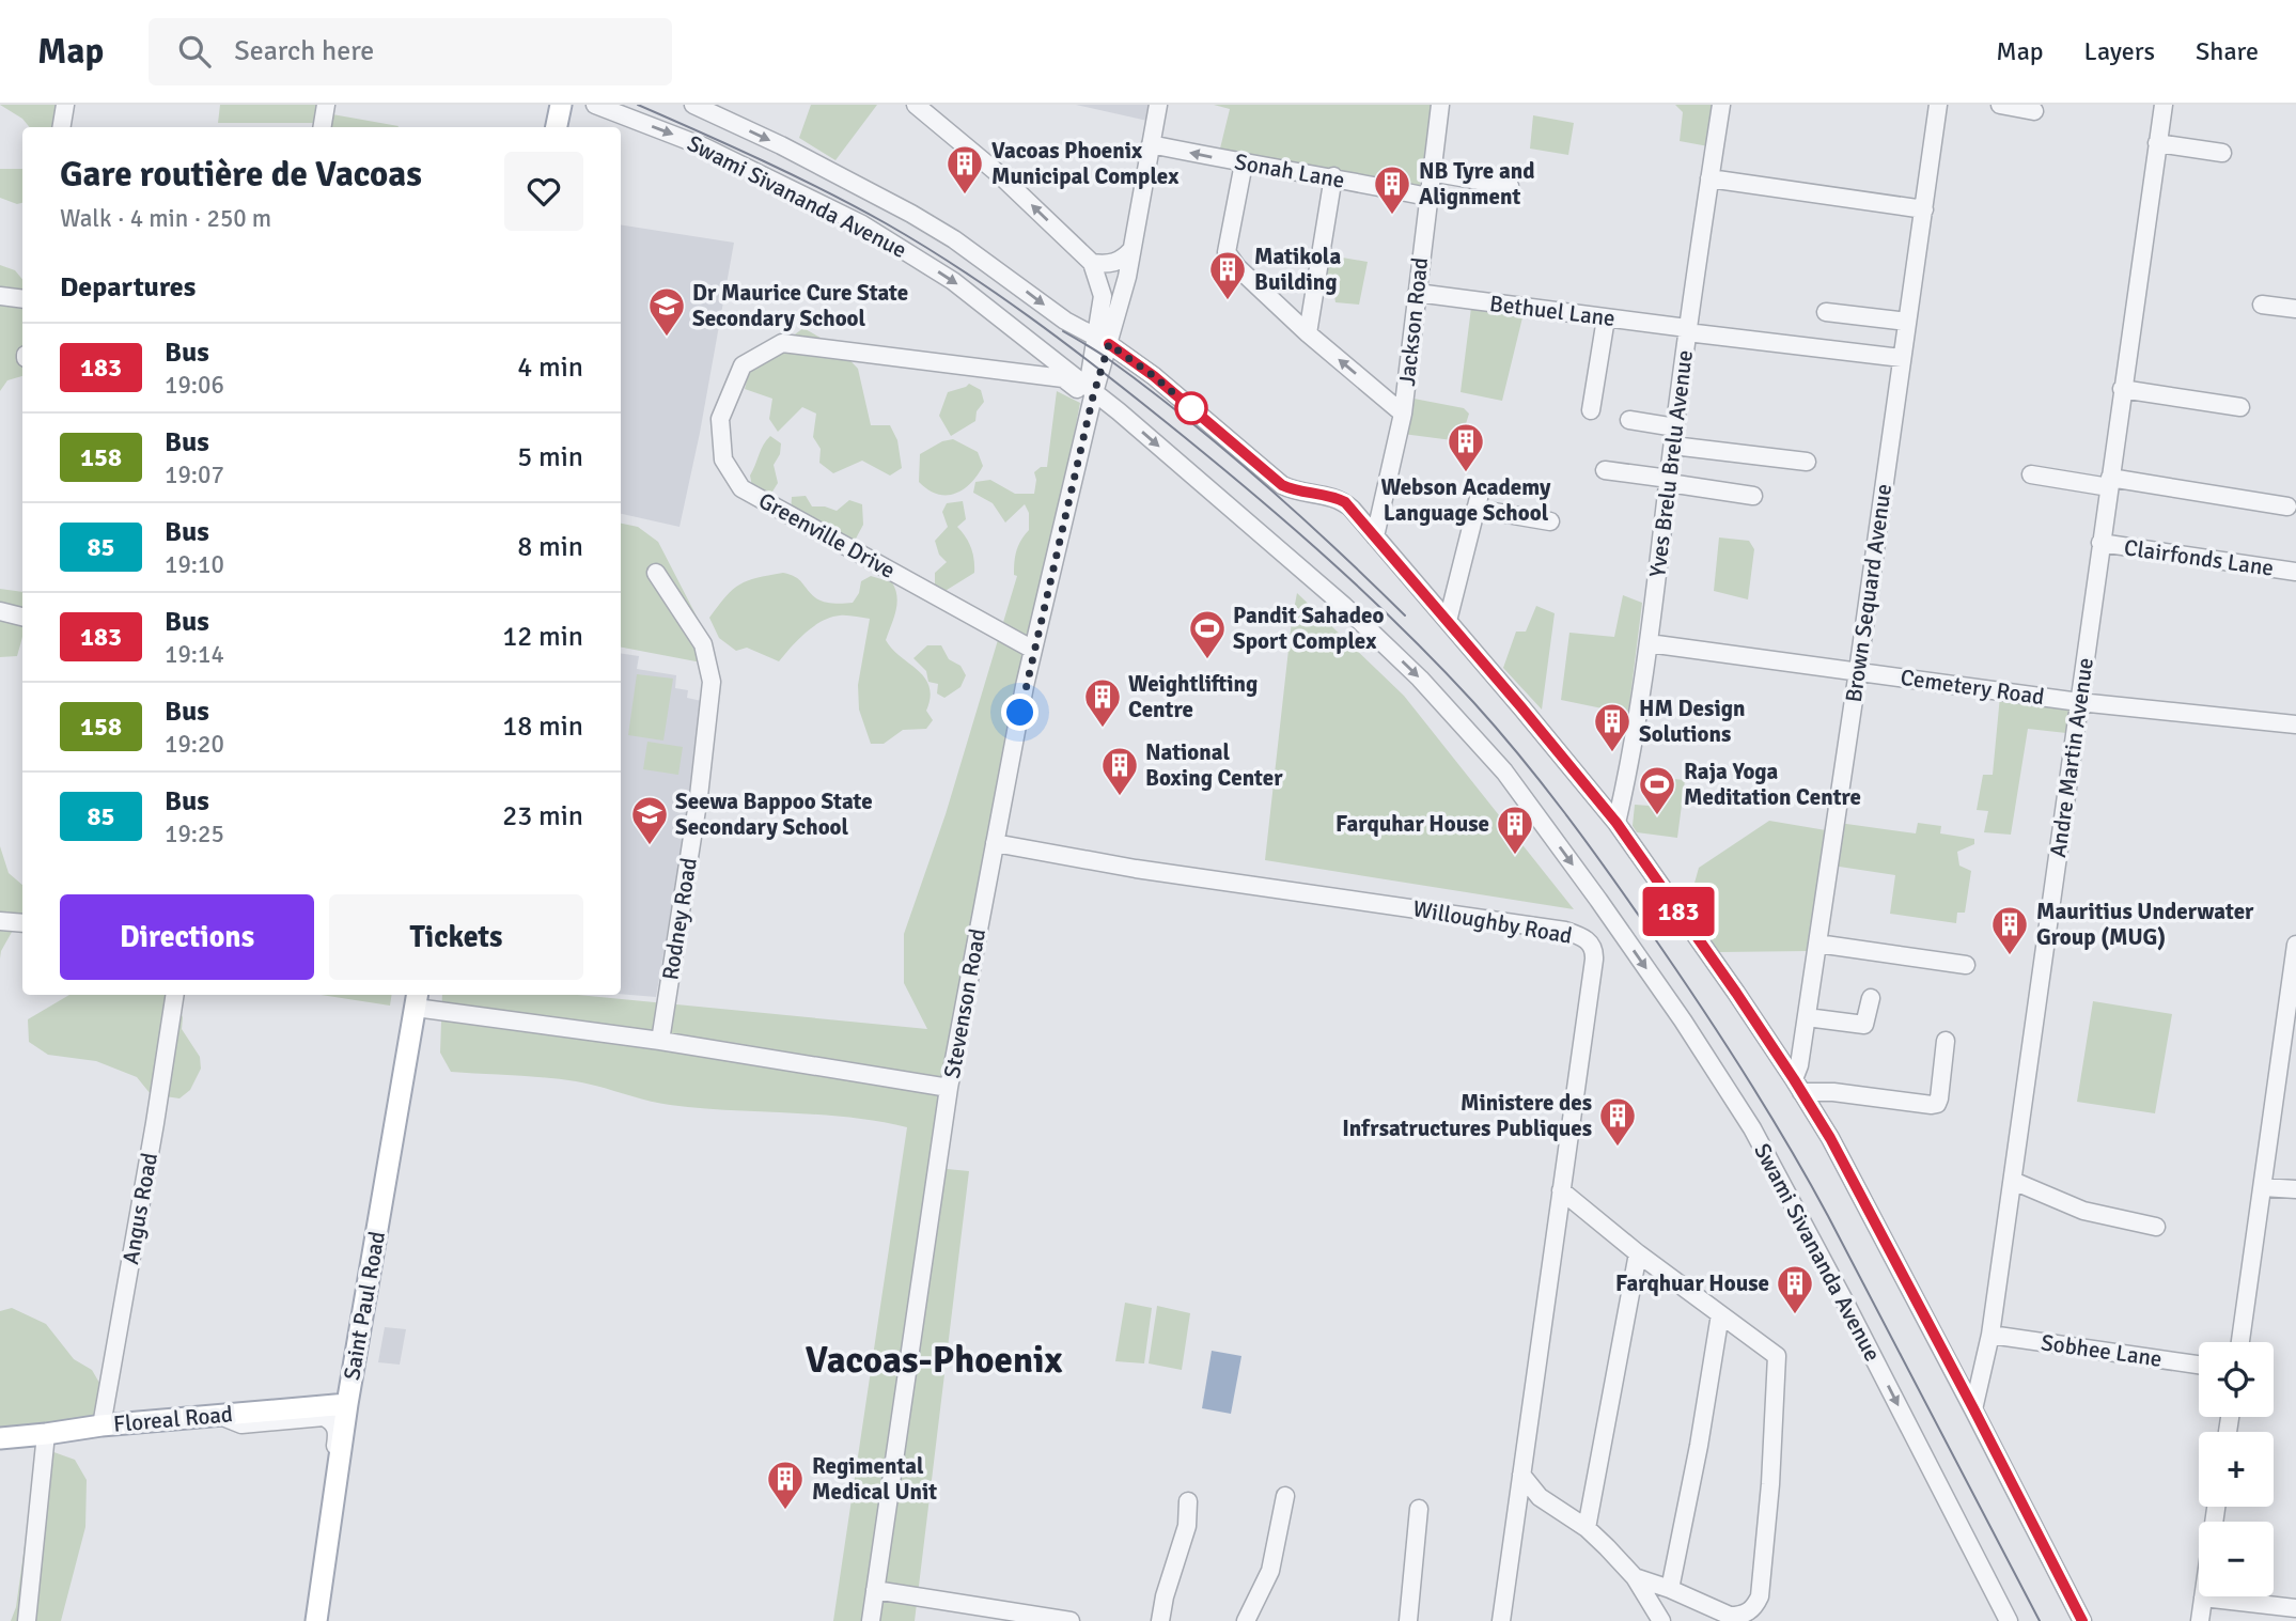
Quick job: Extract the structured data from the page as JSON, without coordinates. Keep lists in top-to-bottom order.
{
  "streets": {
    "main road": ["Saint Paul Road", "Floreal Road"],
    "street": [
      "Sonah Lane",
      "Swami Sivananda Avenue",
      "Bethuel Lane",
      "Jackson Road",
      "Yves Brelu Brelu Avenue",
      "Greenville Drive",
      "Clairfonds Lane",
      "Brown Sequard Avenue",
      "Cemetery Road",
      "Andre Martin Avenue",
      "Rodney Road",
      "Willoughby Road",
      "Stevenson Road",
      "Angus Road",
      "Sobhee Lane"
    ]
  },
  "crossings": [
    ["Sonah Lane", "Jackson Road"],
    ["Swami Sivananda Avenue", "Jackson Road"],
    ["Swami Sivananda Avenue", "Yves Brelu Brelu Avenue"],
    ["Swami Sivananda Avenue", "Greenville Drive"],
    ["Swami Sivananda Avenue", "Brown Sequard Avenue"],
    ["Swami Sivananda Avenue", "Andre Martin Avenue"],
    ["Swami Sivananda Avenue", "Stevenson Road"],
    ["Bethuel Lane", "Jackson Road"],
    ["Bethuel Lane", "Yves Brelu Brelu Avenue"],
    ["Bethuel Lane", "Brown Sequard Avenue"],
    ["Yves Brelu Brelu Avenue", "Cemetery Road"],
    ["Greenville Drive", "Stevenson Road"],
    ["Clairfonds Lane", "Andre Martin Avenue"],
    ["Brown Sequard Avenue", "Cemetery Road"],
    ["Cemetery Road", "Andre Martin Avenue"],
    ["Andre Martin Avenue", "Sobhee Lane"],
    ["Willoughby Road", "Stevenson Road"],
    ["Angus Road", "Floreal Road"],
    ["Saint Paul Road", "Floreal Road"]
  ],
  "districts": ["Vacoas-Phoenix"],
  "places": {
    "building": [
      "Vacoas Phoenix Municipal Complex",
      "NB Tyre and Alignment",
      "Matikola Building",
      "Webson Academy Language School",
      "Weightlifting Centre",
      "HM Design Solutions",
      "National Boxing Center",
      "Farquhar House",
      "Mauritius Underwater Group (MUG)",
      "Ministere des Infrsatructures Publiques",
      "Farqhuar House",
      "Regimental Medical Unit"
    ],
    "school or university": ["Dr Maurice Cure State Secondary School", "Seewa Bappoo State Secondary School"],
    "sports": ["Pandit Sahadeo Sport Complex", "Raja Yoga Meditation Centre"]
  },
  "lines": ["bus line 183"],
  "page": {
    "header": "Map",
    "search": "Search here",
    "nav": ["Map", "Layers", "Share"],
    "on_map": "183",
    "heading": [
      ["Gare routière de Vacoas", "Walk · 4 min · 250 m"],
      "Departures"
    ],
    "list": [
      {
        "mark": "183",
        "name": "Bus",
        "note": "19:06",
        "value": "4 min"
      },
      {
        "mark": "158",
        "name": "Bus",
        "note": "19:07",
        "value": "5 min"
      },
      {
        "mark": "85",
        "name": "Bus",
        "note": "19:10",
        "value": "8 min"
      },
      {
        "mark": "183",
        "name": "Bus",
        "note": "19:14",
        "value": "12 min"
      },
      {
        "mark": "158",
        "name": "Bus",
        "note": "19:20",
        "value": "18 min"
      },
      {
        "mark": "85",
        "name": "Bus",
        "note": "19:25",
        "value": "23 min"
      }
    ],
    "buttons": ["Directions", "Tickets"],
    "map_buttons": ["+", "−"]
  }
}
